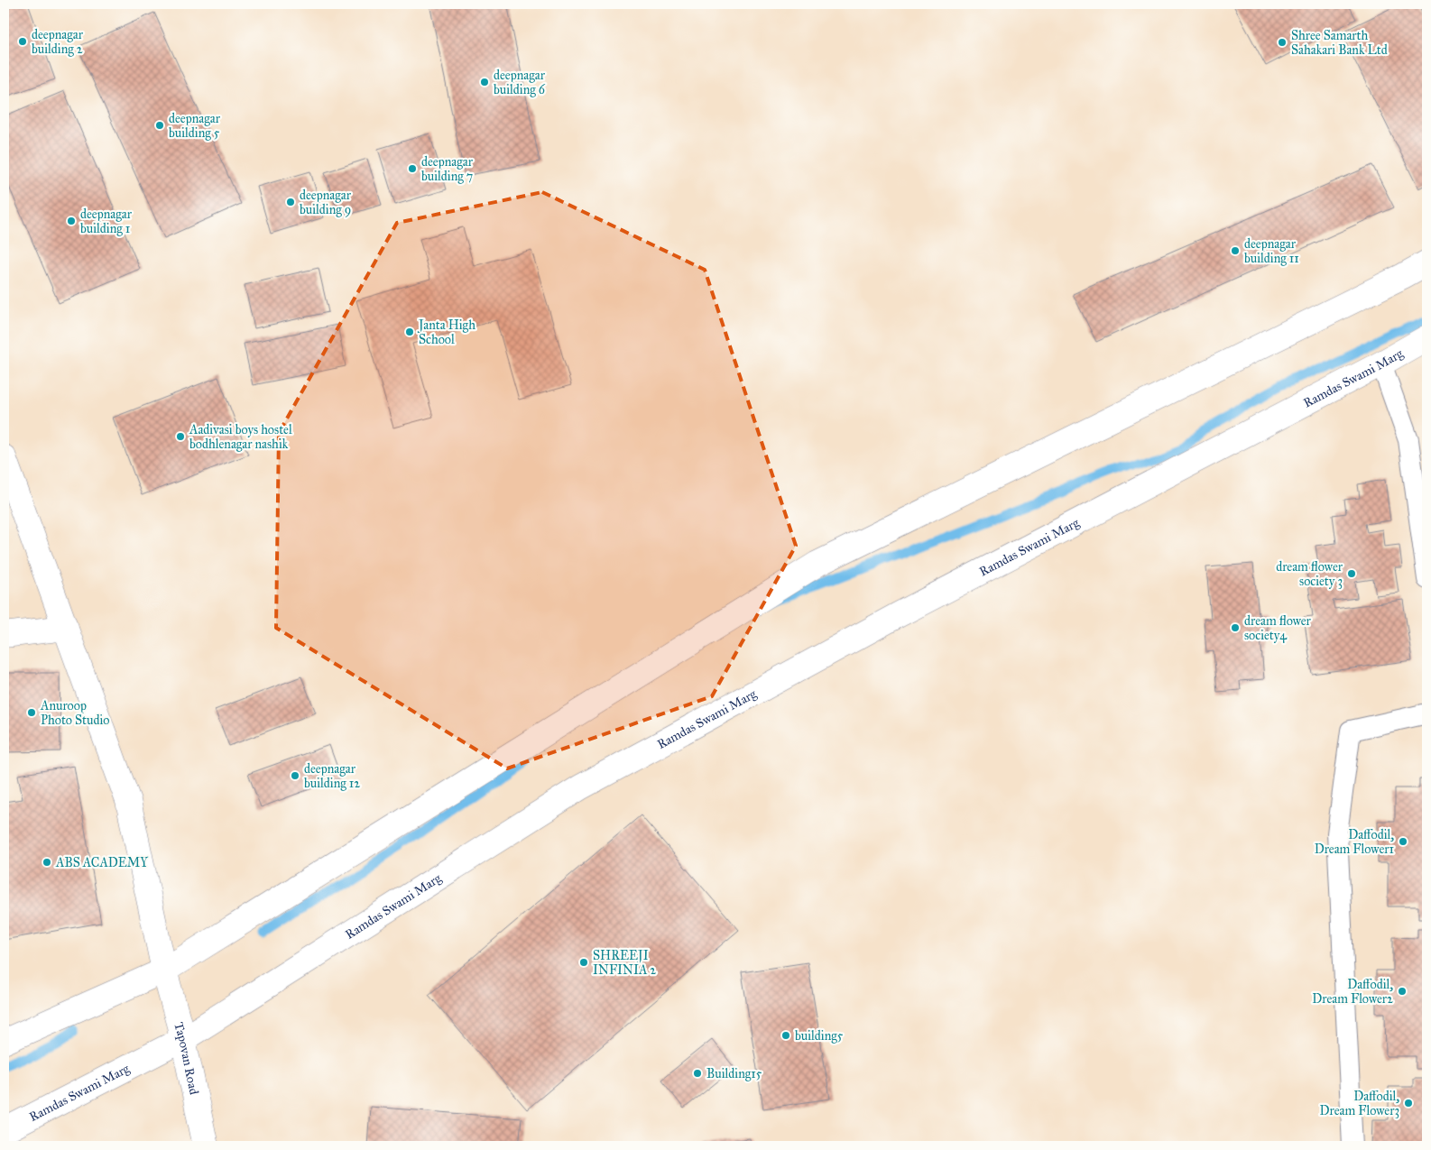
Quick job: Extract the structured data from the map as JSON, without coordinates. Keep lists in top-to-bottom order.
{
  "streets": {
    "main road": ["Ramdas Swami Marg", "Tapovan Road"]
  },
  "crossings": [
    ["Ramdas Swami Marg", "Tapovan Road"]
  ],
  "places": [
    "deepnagar building 2",
    "Shree Samarth Sahakari Bank Ltd",
    "deepnagar building 6",
    "deepnagar building 5",
    "deepnagar building 7",
    "deepnagar building 9",
    "deepnagar building 1",
    "deepnagar building 11",
    "Janta High School",
    "Aadivasi boys hostel bodhlenagar nashik",
    "dream flower society 3",
    "dream flower society4",
    "Anuroop Photo Studio",
    "deepnagar building 12",
    "Daffodil, Dream Flower1",
    "ABS ACADEMY",
    "SHREEJI INFINIA 2",
    "Daffodil, Dream Flower2",
    "building5",
    "Building15",
    "Daffodil, Dream Flower3"
  ]
}
